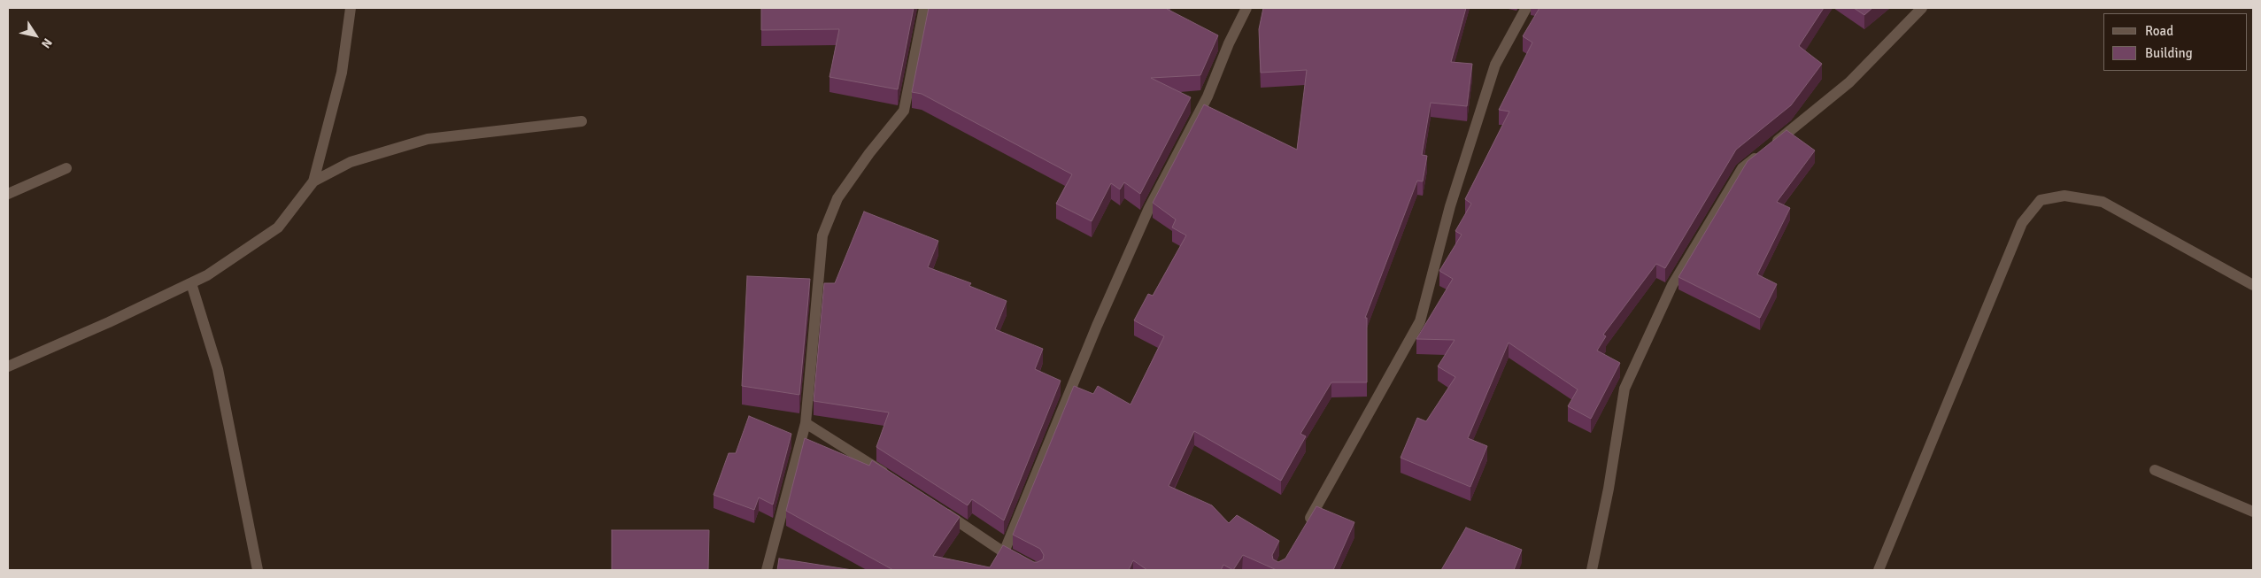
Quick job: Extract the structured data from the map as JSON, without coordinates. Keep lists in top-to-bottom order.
{
  "legend": ["Road", "Building"],
  "north": "bottom right"
}
